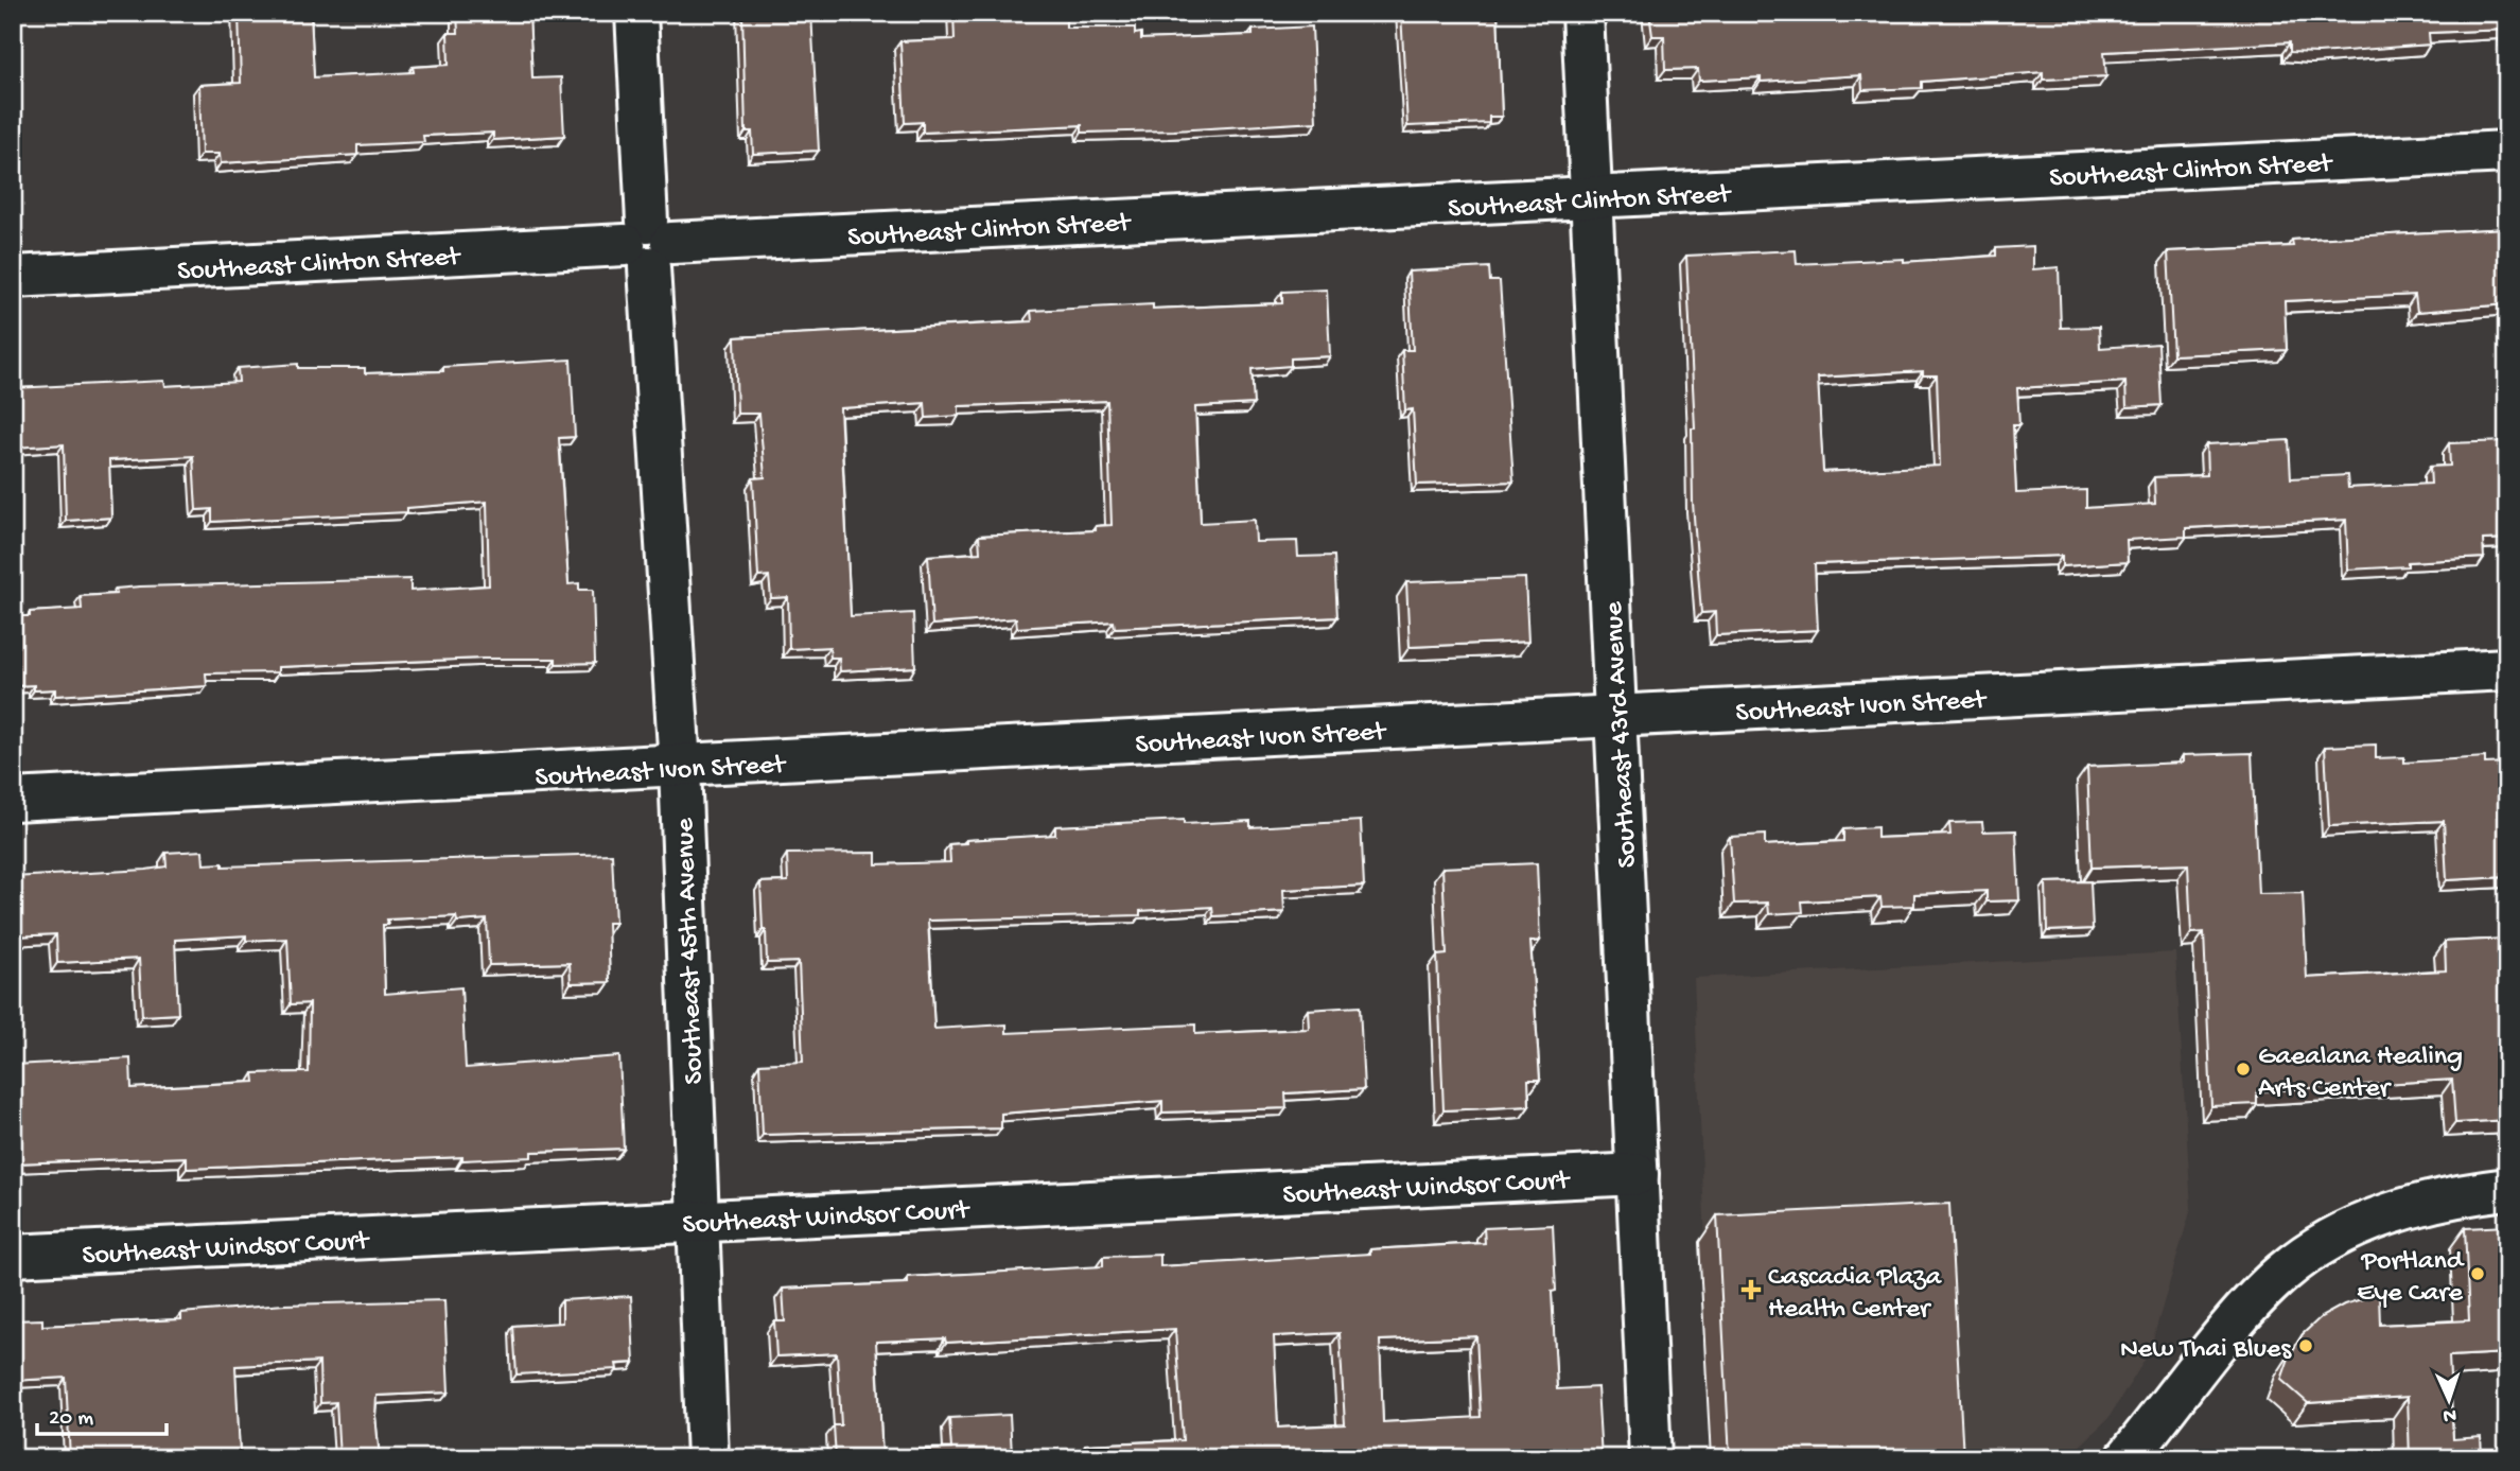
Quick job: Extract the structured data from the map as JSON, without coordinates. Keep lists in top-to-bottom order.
{
  "streets": {
    "street": [
      "Southeast Clinton Street",
      "Southeast Ivon Street",
      "Southeast 43rd Avenue",
      "Southeast 45th Avenue",
      "Southeast Windsor Court"
    ]
  },
  "crossings": [
    ["Southeast Clinton Street", "Southeast 43rd Avenue"],
    ["Southeast Clinton Street", "Southeast 45th Avenue"],
    ["Southeast Ivon Street", "Southeast 43rd Avenue"],
    ["Southeast Ivon Street", "Southeast 45th Avenue"],
    ["Southeast 43rd Avenue", "Southeast Windsor Court"],
    ["Southeast 45th Avenue", "Southeast Windsor Court"]
  ],
  "places": {
    "other": ["Gaealana Healing Arts Center", "Portland Eye Care", "New Thai Blues"],
    "health": ["Cascadia Plaza Health Center"]
  },
  "scale_bar": "20 m",
  "north": "bottom"
}
